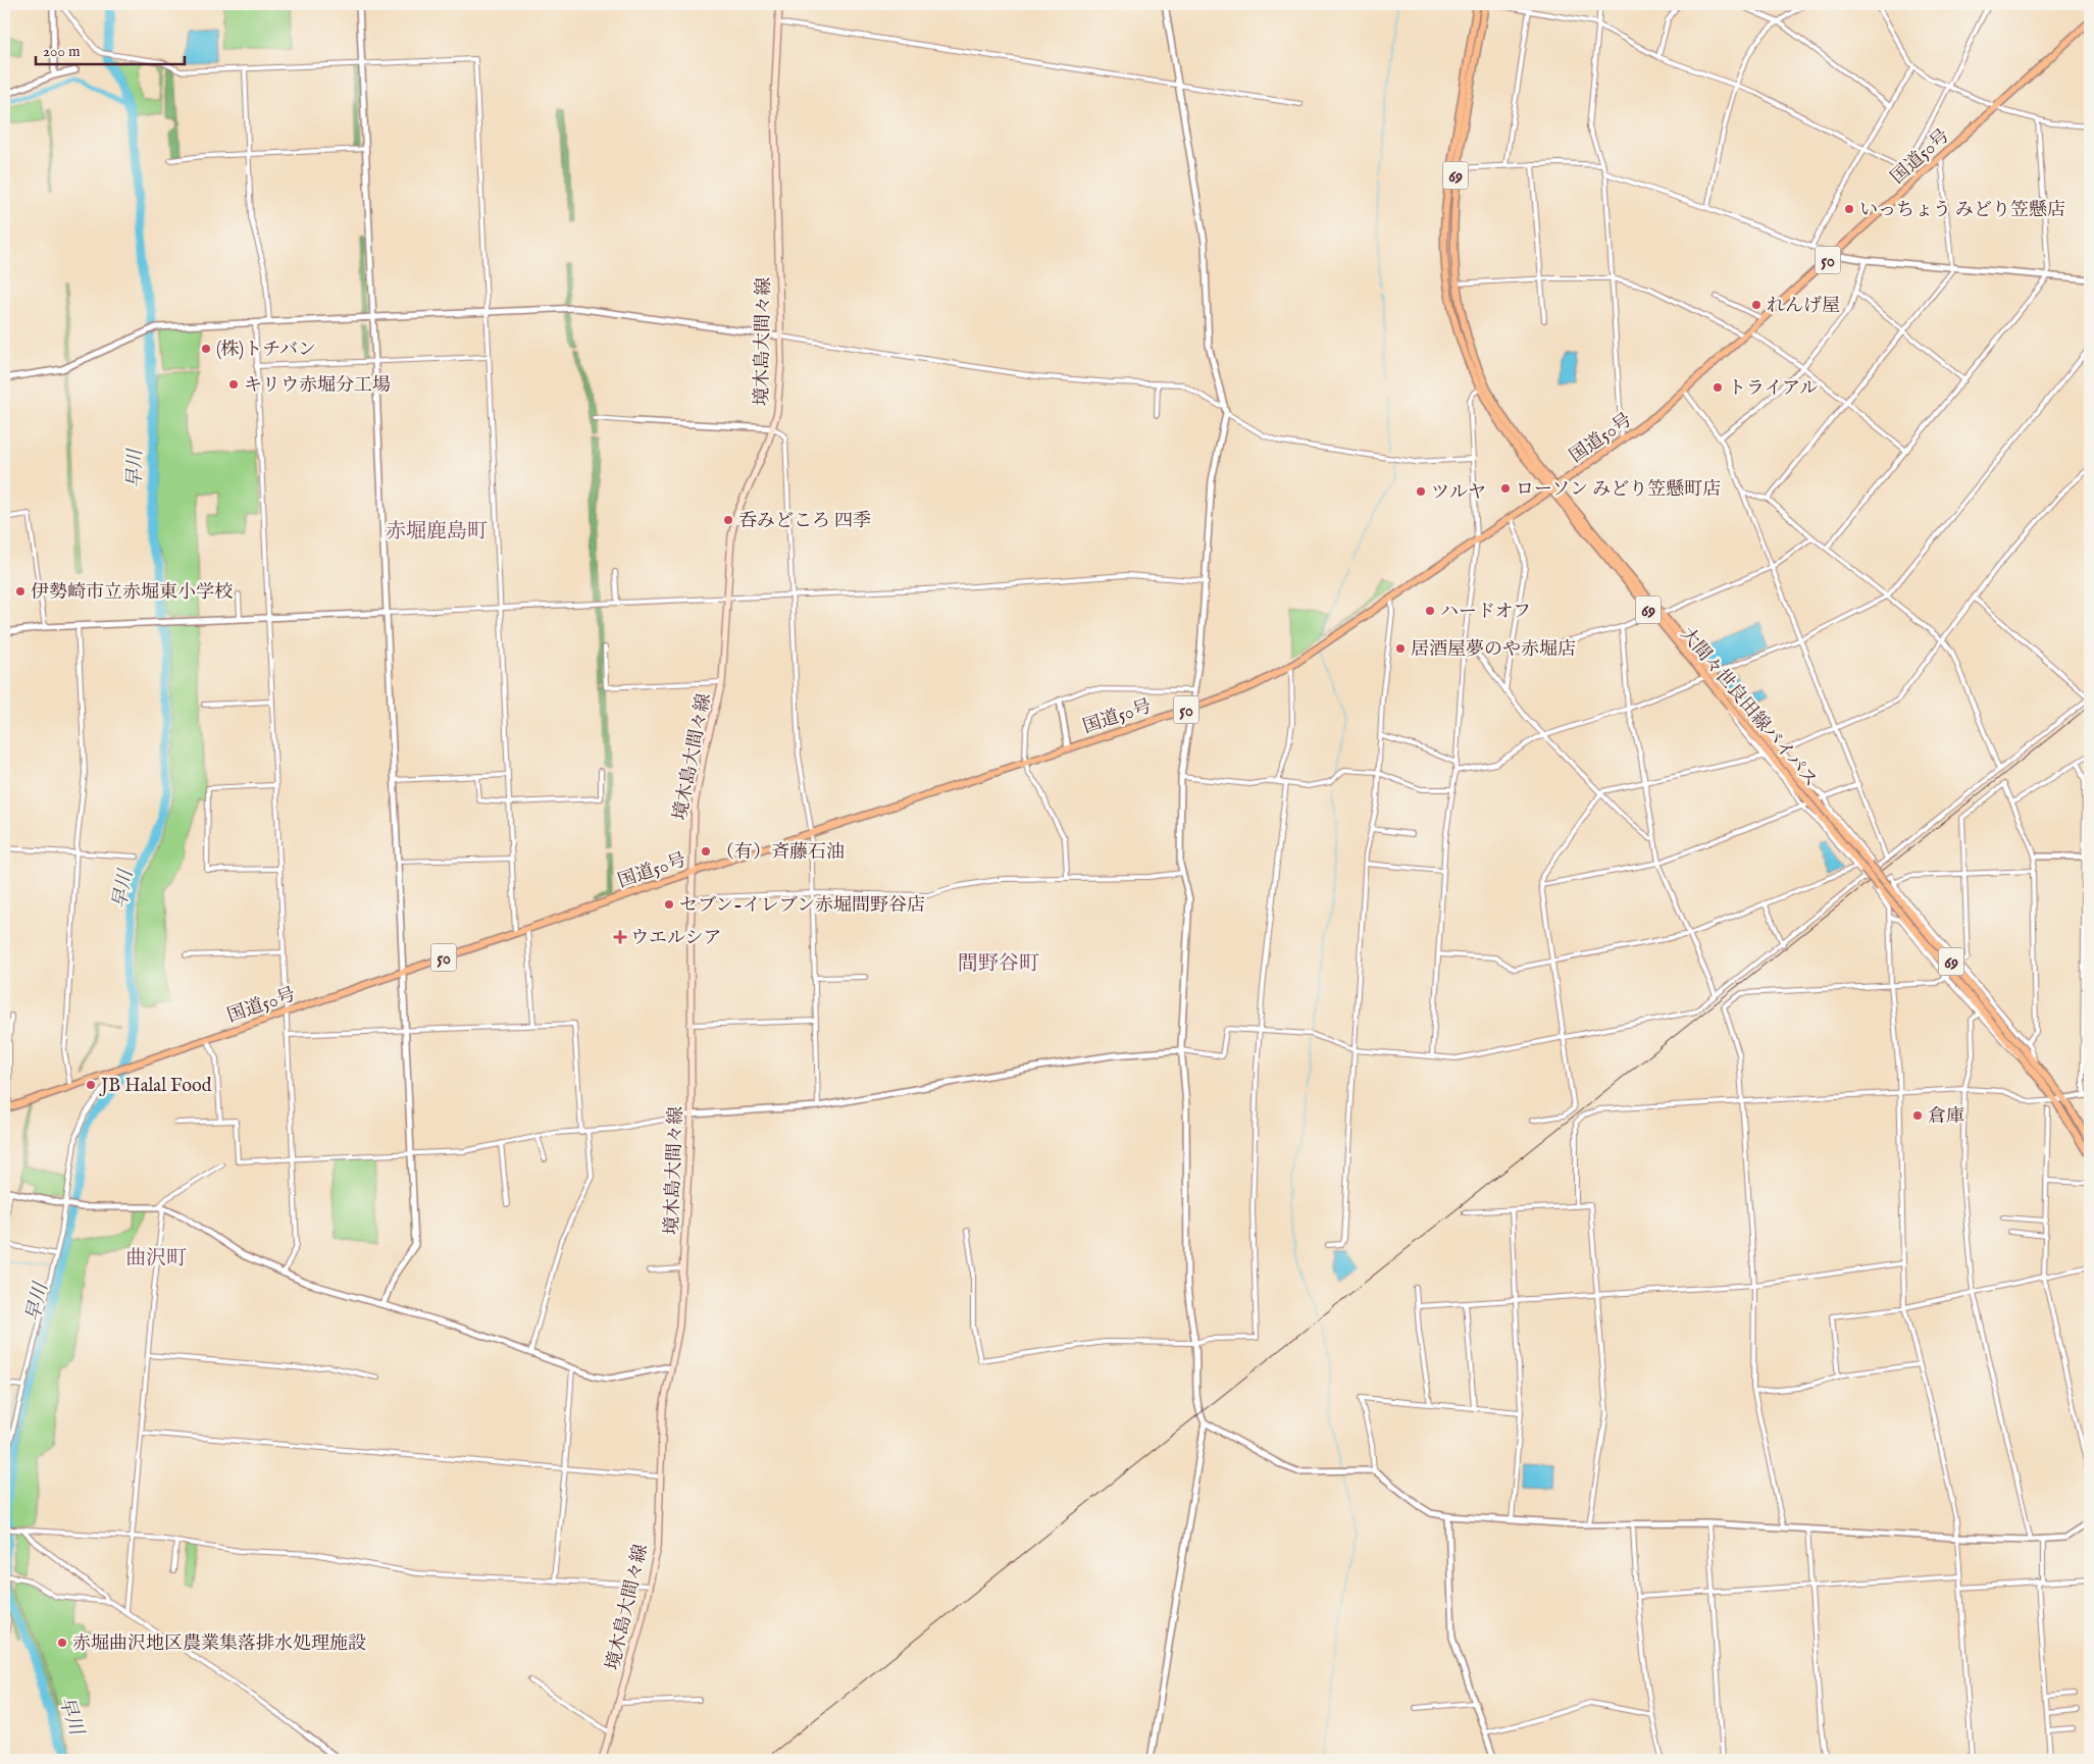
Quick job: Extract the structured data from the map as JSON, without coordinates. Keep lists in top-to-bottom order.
{
  "streets": {
    "main road": [
      "国道50号",
      "69",
      "50",
      "境木島大間々線",
      "大間々世良田線バイパス"
    ]
  },
  "crossings": [
    ["国道50号", "境木島大間々線"],
    ["国道50号", "大間々世良田線バイパス"]
  ],
  "districts": ["赤堀鹿島町", "間野谷町", "曲沢町"],
  "water": ["早川"],
  "places": {
    "other": [
      "いっちょう みどり笠懸店",
      "れんげ屋",
      "(株)トチバン",
      "キリウ赤堀分工場",
      "トライアル",
      "ローソン みどり笠懸町店",
      "ツルヤ",
      "呑みどころ 四季",
      "伊勢崎市立赤堀東小学校",
      "ハードオフ",
      "居酒屋夢のや赤堀店",
      "（有）斉藤石油",
      "セブン-イレブン赤堀間野谷店",
      "JB Halal Food",
      "倉庫",
      "赤堀曲沢地区農業集落排水処理施設"
    ],
    "health": ["ウエルシア"]
  },
  "scale_bar": "200 m"
}
